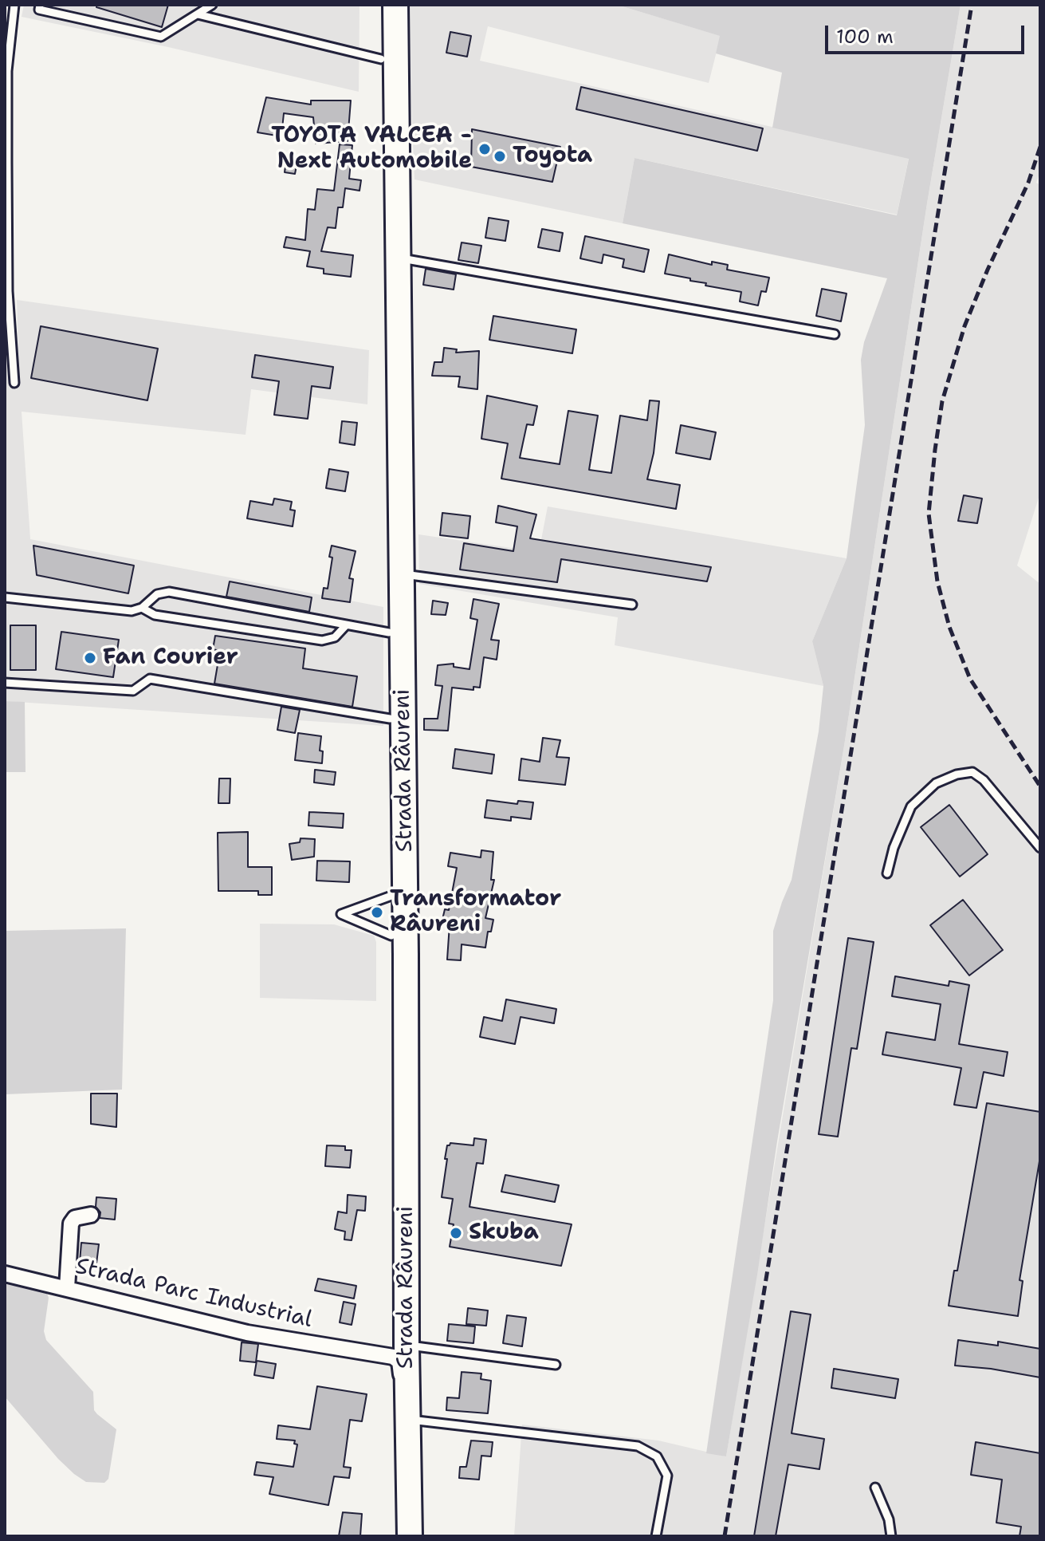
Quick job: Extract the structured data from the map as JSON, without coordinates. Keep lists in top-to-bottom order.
{
  "streets": {
    "main road": ["Strada Râureni"],
    "street": ["Strada Parc Industrial"]
  },
  "crossings": [
    ["Strada Râureni", "Strada Parc Industrial"]
  ],
  "places": [
    "TOYOTA VALCEA - Next Automobile",
    "Toyota",
    "Fan Courier",
    "Transformator Râureni",
    "Skuba"
  ],
  "scale_bar": "100 m"
}
